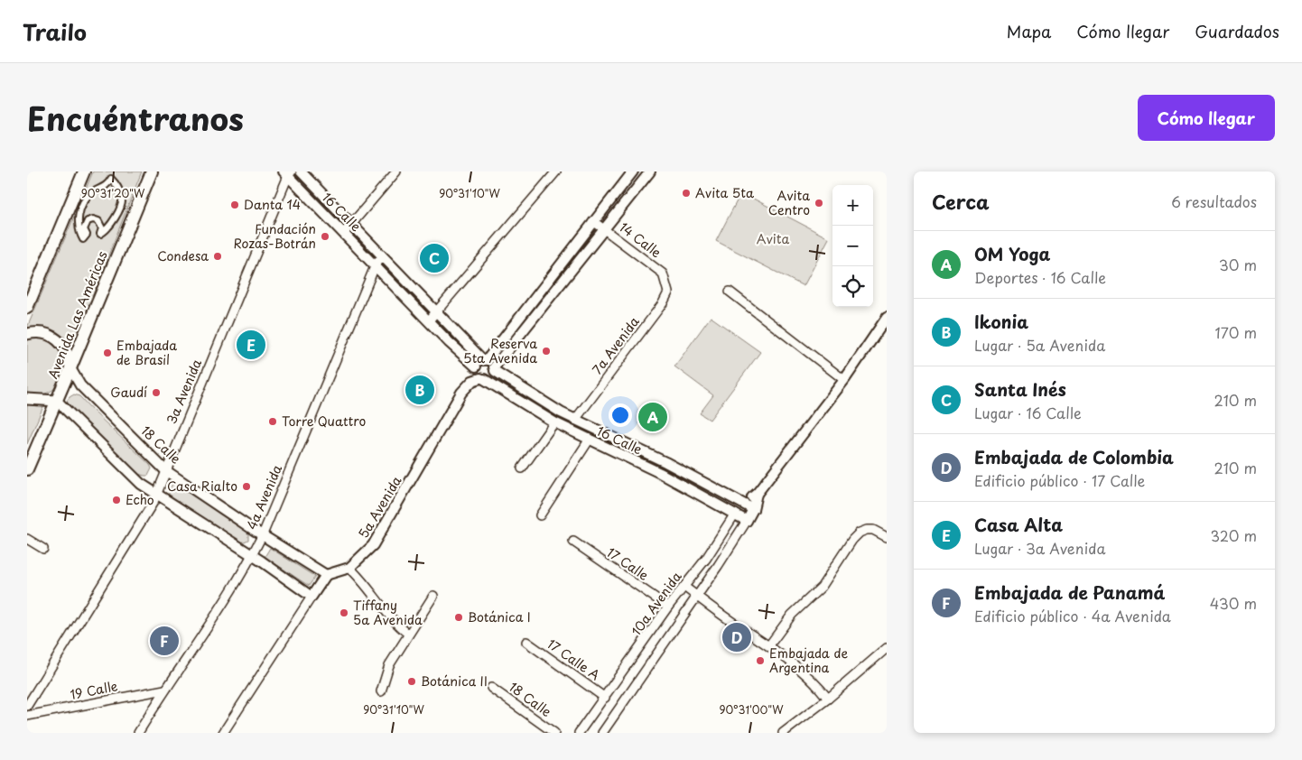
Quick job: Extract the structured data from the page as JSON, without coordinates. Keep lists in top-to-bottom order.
{
  "streets": {
    "main road": ["Avenida Las Américas", "18 Calle"],
    "street": [
      "16 Calle",
      "14 Calle",
      "7a Avenida",
      "3a Avenida",
      "4a Avenida",
      "5a Avenida",
      "17 Calle",
      "10a Avenida",
      "17 Calle A",
      "19 Calle"
    ]
  },
  "crossings": [
    ["16 Calle", "7a Avenida"],
    ["16 Calle", "3a Avenida"],
    ["16 Calle", "4a Avenida"],
    ["16 Calle", "5a Avenida"],
    ["16 Calle", "10a Avenida"],
    ["14 Calle", "7a Avenida"],
    ["Avenida Las Américas", "18 Calle"],
    ["3a Avenida", "18 Calle"],
    ["18 Calle", "4a Avenida"],
    ["18 Calle", "5a Avenida"],
    ["4a Avenida", "19 Calle"],
    ["17 Calle", "10a Avenida"],
    ["10a Avenida", "17 Calle A"]
  ],
  "parks": ["Avita"],
  "places": [
    "Avita 5ta",
    "Avita Centro",
    "Danta 14",
    "Fundación Rozas-Botrán",
    "Condesa",
    "Reserva 5ta Avenida",
    "Embajada de Brasil",
    "Gaudí",
    "Torre Quattro",
    "Casa Rialto",
    "Echo",
    "Tiffany 5a Avenida",
    "Botánica I",
    "Embajada de Argentina",
    "Botánica II"
  ],
  "page": {
    "header": "Trailo",
    "nav": ["Mapa", "Cómo llegar", "Guardados"],
    "title": "Encuéntranos",
    "buttons": "Cómo llegar",
    "heading": ["Cerca", "6 resultados"],
    "map_buttons": ["+", "−"],
    "list": [
      {
        "mark": "A",
        "name": "OM Yoga",
        "note": "Deportes · 16 Calle",
        "value": "30 m"
      },
      {
        "mark": "B",
        "name": "Ikonia",
        "note": "Lugar · 5a Avenida",
        "value": "170 m"
      },
      {
        "mark": "C",
        "name": "Santa Inés",
        "note": "Lugar · 16 Calle",
        "value": "210 m"
      },
      {
        "mark": "D",
        "name": "Embajada de Colombia",
        "note": "Edificio público · 17 Calle",
        "value": "210 m"
      },
      {
        "mark": "E",
        "name": "Casa Alta",
        "note": "Lugar · 3a Avenida",
        "value": "320 m"
      },
      {
        "mark": "F",
        "name": "Embajada de Panamá",
        "note": "Edificio público · 4a Avenida",
        "value": "430 m"
      }
    ],
    "pins": [
      "C",
      "E",
      "B",
      "A",
      "D",
      "F"
    ]
  },
  "coordinates": ["90°31'20\"W", "90°31'10\"W", "90°31'00\"W"]
}
